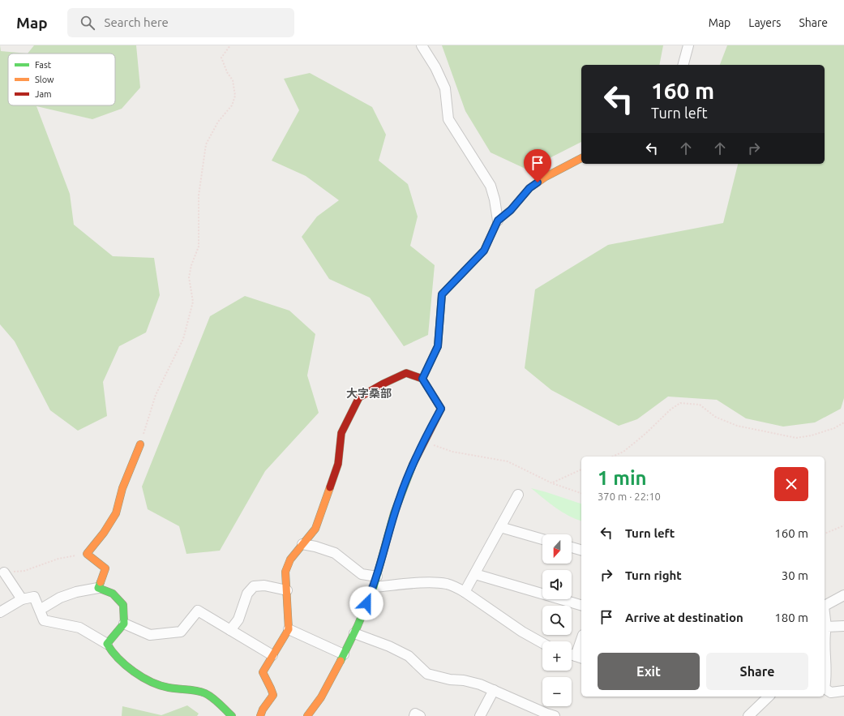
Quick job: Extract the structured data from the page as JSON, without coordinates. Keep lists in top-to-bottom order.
{
  "districts": ["大字桑部"],
  "legend": ["Fast", "Slow", "Jam"],
  "north": "bottom",
  "page": {
    "header": "Map",
    "search": "Search here",
    "nav": ["Map", "Layers", "Share"],
    "turn": ["160 m", "Turn left"],
    "heading": ["1 min", "370 m · 22:10"],
    "list": [
      {
        "name": "Turn left",
        "value": "160 m"
      },
      {
        "name": "Turn right",
        "value": "30 m"
      },
      {
        "name": "Arrive at destination",
        "value": "180 m"
      }
    ],
    "map_buttons": ["+", "−"],
    "buttons": ["Exit", "Share"]
  }
}
